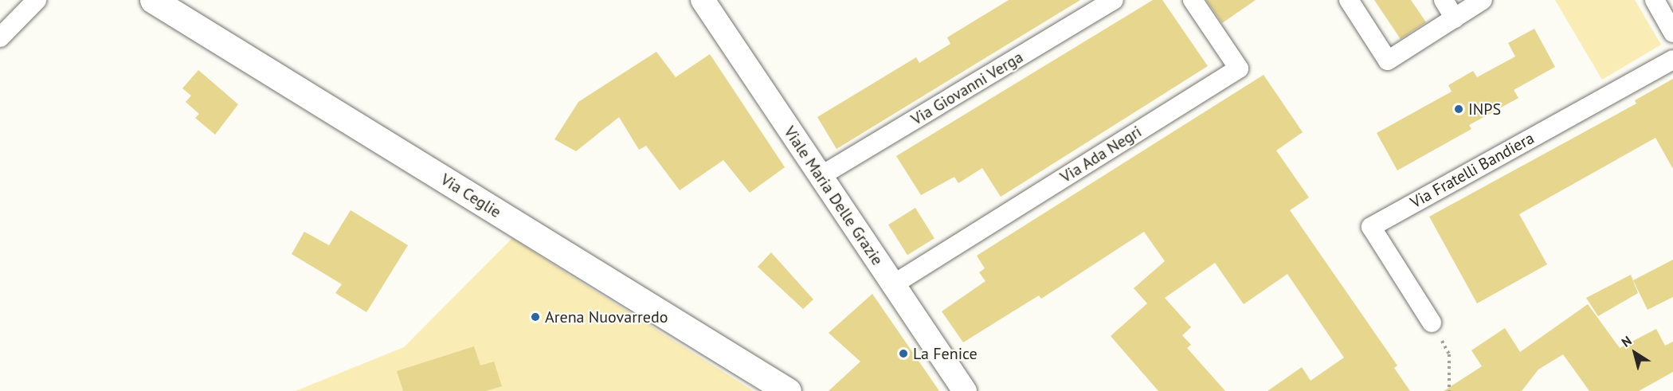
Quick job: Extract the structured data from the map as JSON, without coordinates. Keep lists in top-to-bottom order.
{
  "streets": {
    "main road": ["Via Ceglie"],
    "street": [
      "Via Giovanni Verga",
      "Via Ada Negri",
      "Via Fratelli Bandiera",
      "Viale Maria Delle Grazie"
    ]
  },
  "crossings": [
    ["Via Giovanni Verga", "Viale Maria Delle Grazie"],
    ["Via Ada Negri", "Viale Maria Delle Grazie"]
  ],
  "places": ["INPS", "Arena Nuovarredo", "La Fenice"],
  "north": "top left"
}
